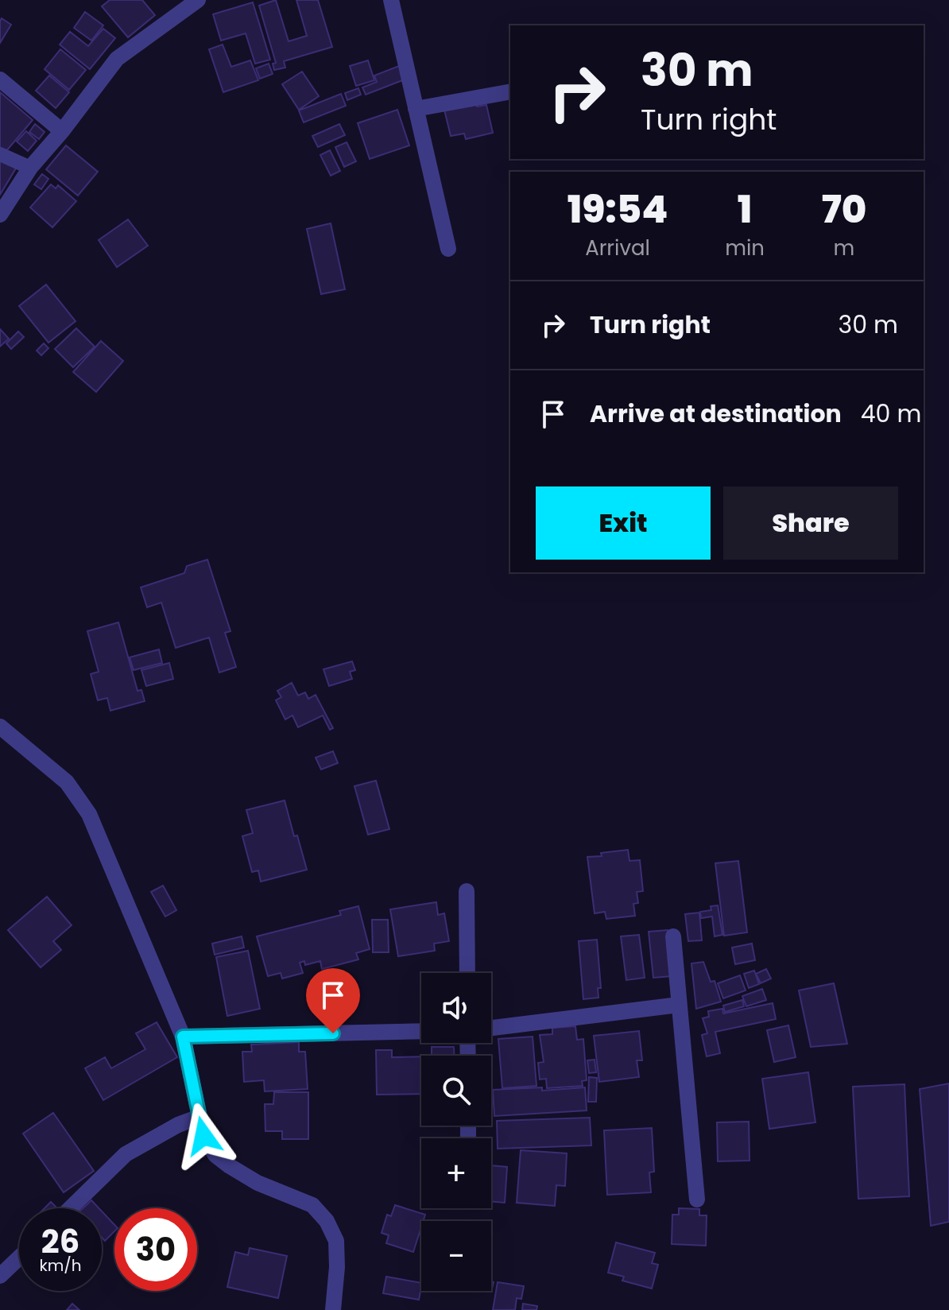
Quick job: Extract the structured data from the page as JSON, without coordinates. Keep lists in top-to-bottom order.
{
  "page": {
    "turn": ["30 m", "Turn right"],
    "eta": [
      "19:54",
      "Arrival",
      "1",
      "min",
      "70",
      "m"
    ],
    "list": [
      {
        "name": "Turn right",
        "value": "30 m"
      },
      {
        "name": "Arrive at destination",
        "value": "40 m"
      }
    ],
    "buttons": ["Exit", "Share"],
    "map_buttons": ["+", "−"],
    "speed": "26 km/h",
    "limit": "30"
  }
}
